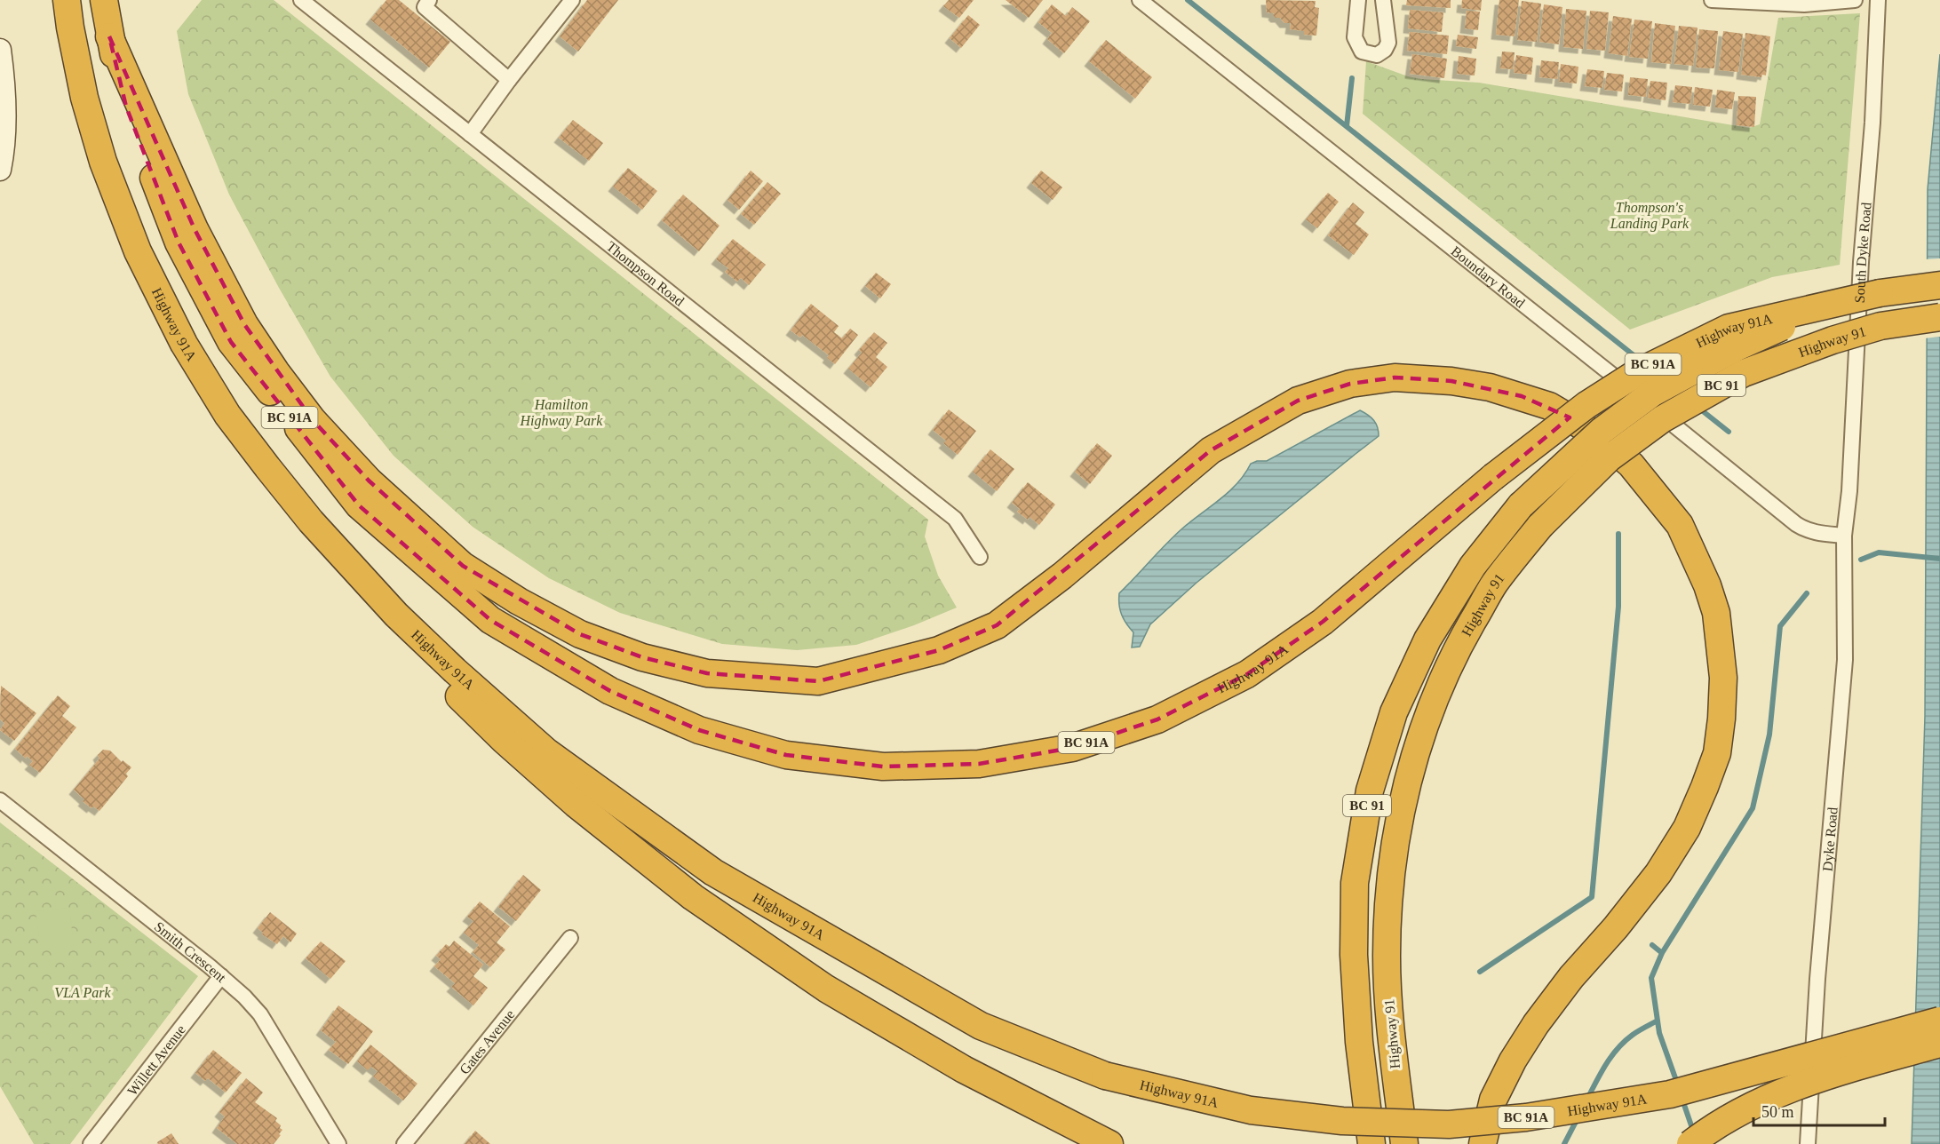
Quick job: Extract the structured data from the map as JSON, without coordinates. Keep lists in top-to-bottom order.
{
  "streets": {
    "highway": [
      "Highway 91A",
      "Highway 91",
      "BC 91A",
      "BC 91"
    ],
    "street": [
      "South Dyke Road",
      "Thompson Road",
      "Boundary Road",
      "Dyke Road",
      "Smith Crescent",
      "Gates Avenue",
      "Willett Avenue"
    ]
  },
  "crossings": [
    ["South Dyke Road", "Boundary Road"],
    ["South Dyke Road", "Dyke Road"],
    ["Boundary Road", "Dyke Road"],
    ["Highway 91A", "Highway 91"],
    ["Highway 91A", "BC 91"],
    ["Highway 91", "BC 91"],
    ["Smith Crescent", "Willett Avenue"]
  ],
  "parks": ["Thompson's Landing Park", "Hamilton Highway Park", "VLA Park"],
  "scale_bar": "50 m"
}
